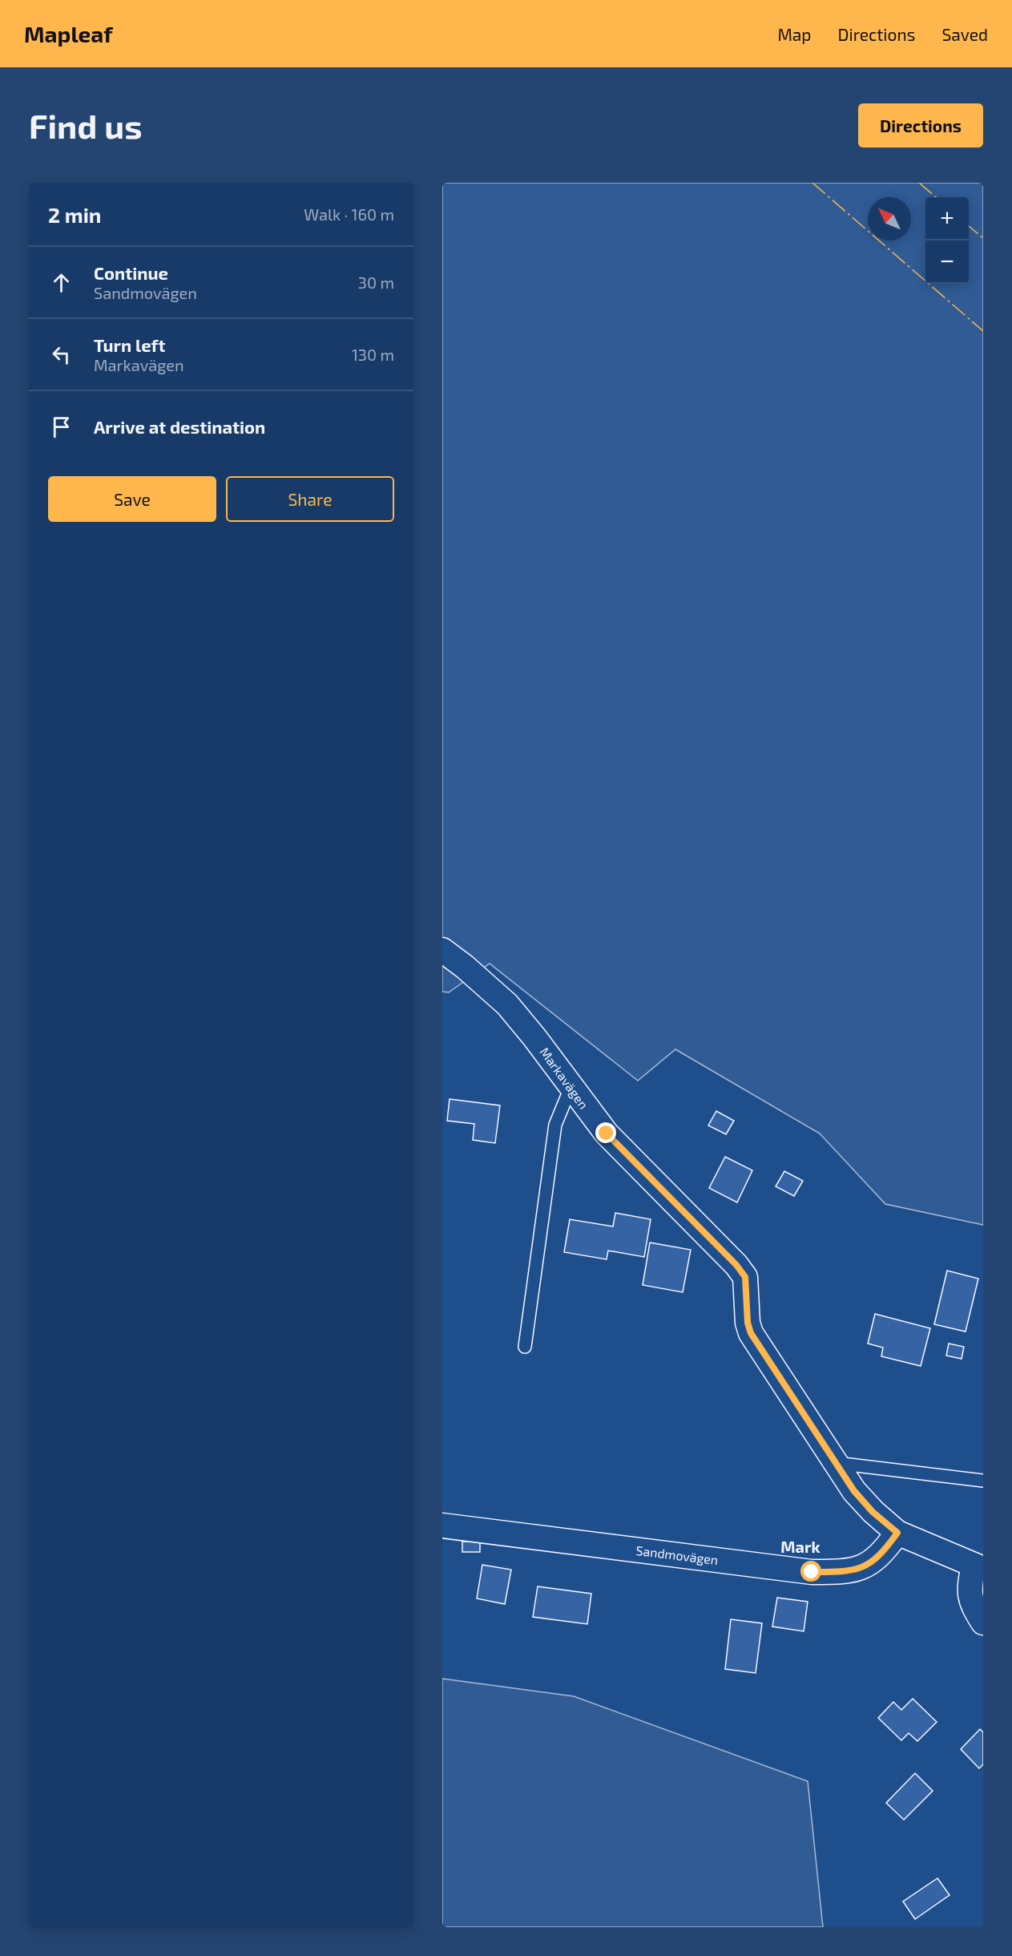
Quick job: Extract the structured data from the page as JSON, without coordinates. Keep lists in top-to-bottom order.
{
  "streets": {
    "street": ["Markavägen", "Sandmovägen"]
  },
  "crossings": [
    ["Markavägen", "Sandmovägen"]
  ],
  "districts": ["Mark"],
  "north": "top left",
  "page": {
    "header": "Mapleaf",
    "nav": ["Map", "Directions", "Saved"],
    "buttons": [
      "Directions",
      ["Save", "Share"]
    ],
    "title": "Find us",
    "heading": ["2 min", "Walk · 160 m"],
    "map_buttons": ["+", "−"],
    "list": [
      ["Continue", "Sandmovägen", "30 m"],
      ["Turn left", "Markavägen", "130 m"],
      "Arrive at destination"
    ]
  }
}
